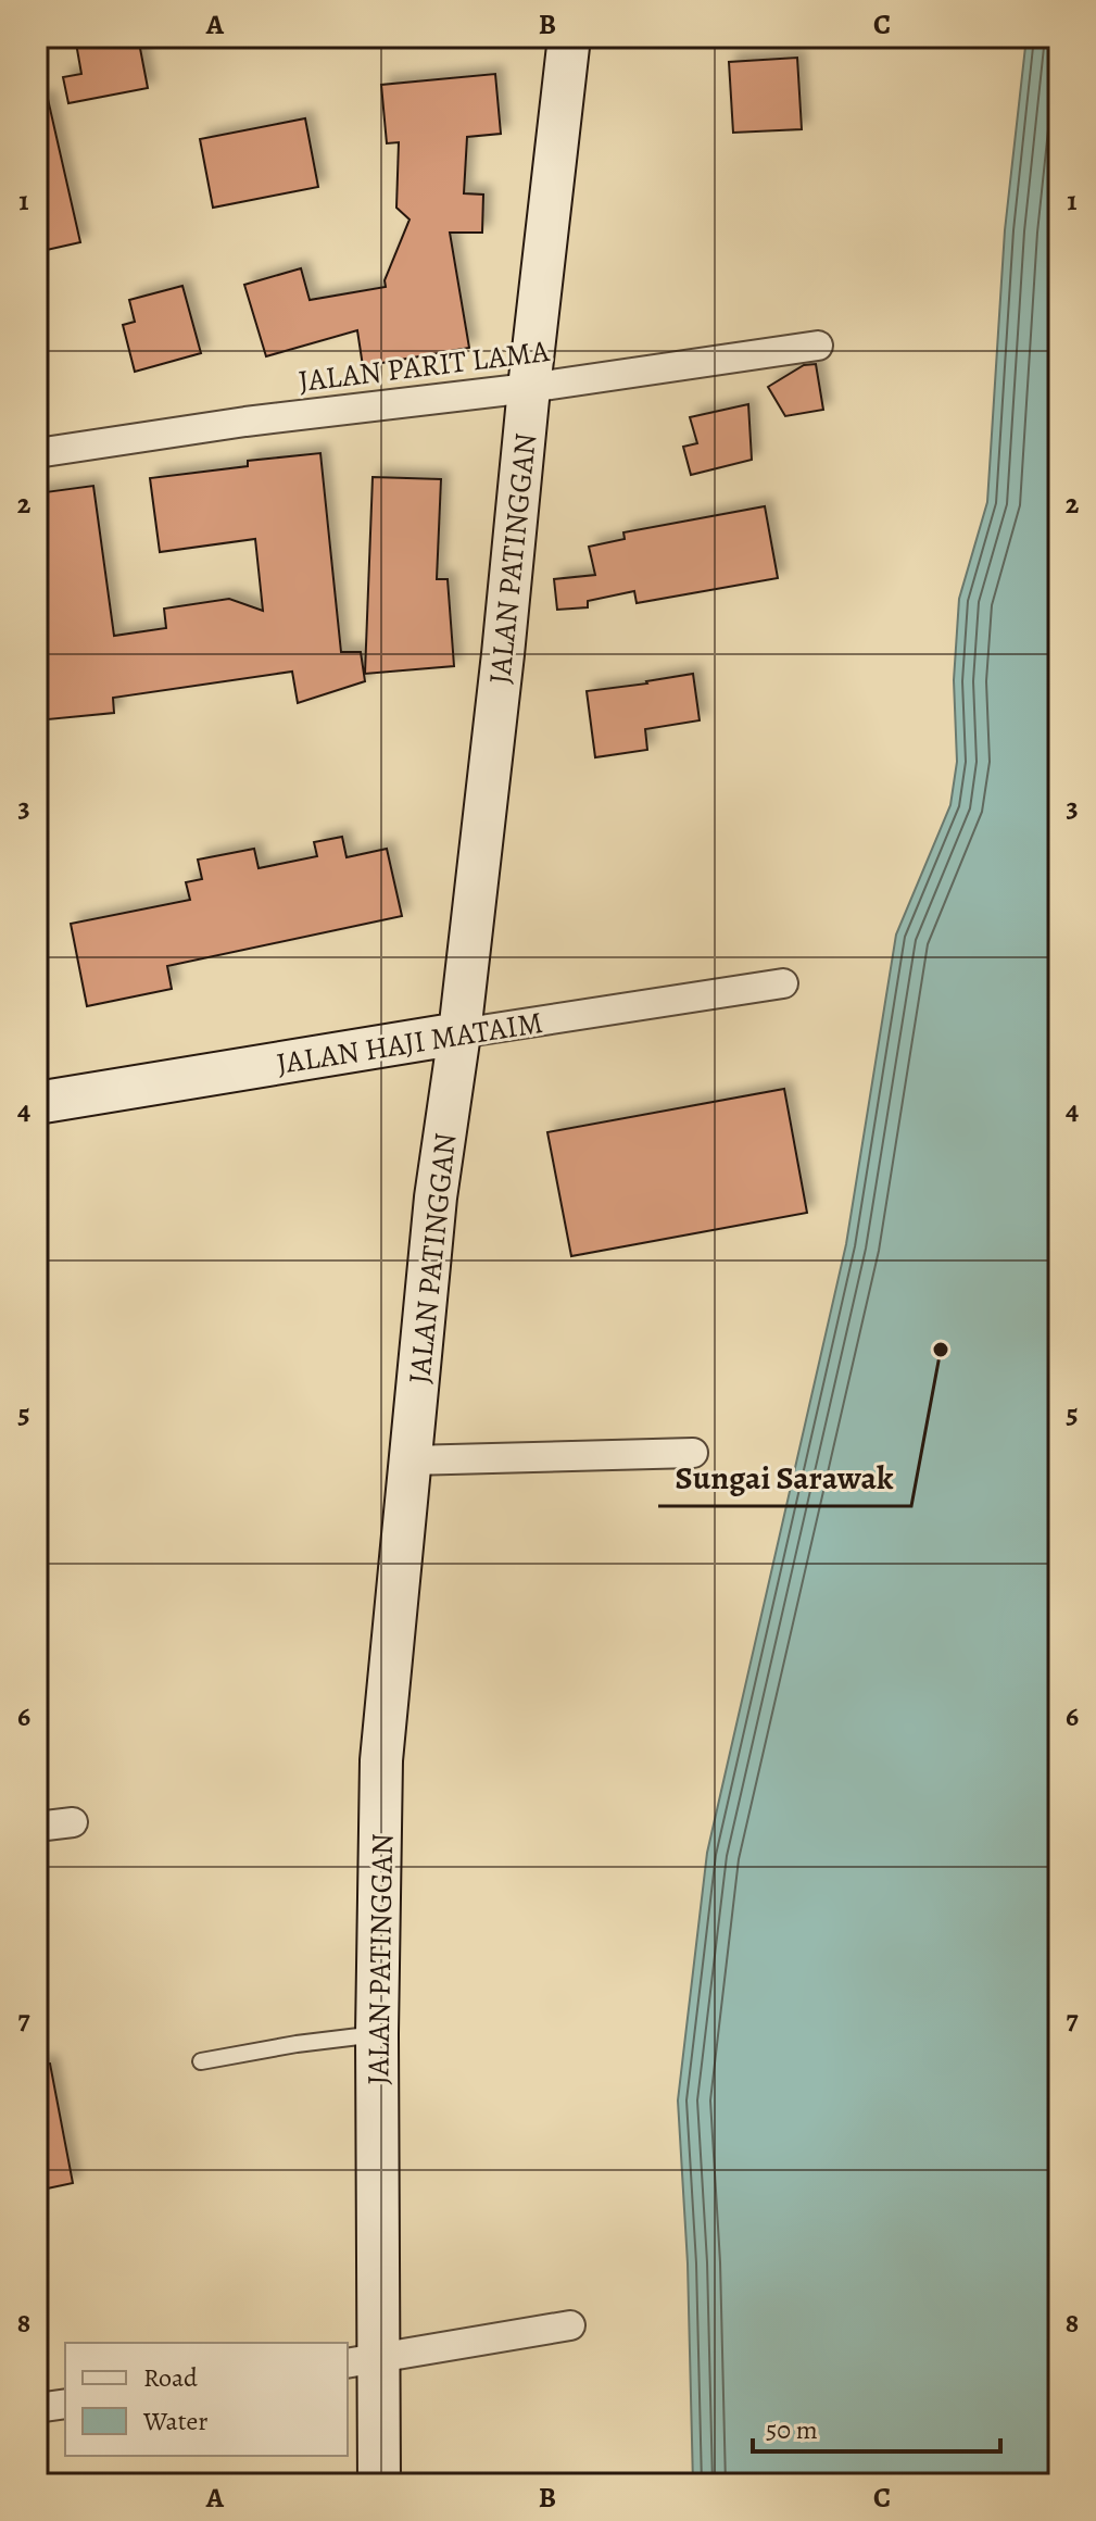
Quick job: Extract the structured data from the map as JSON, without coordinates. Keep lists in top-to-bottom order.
{
  "streets": {
    "main road": ["JALAN PATINGGAN", "JALAN HAJI MATAIM"],
    "street": ["JALAN PARIT LAMA"]
  },
  "crossings": [
    ["JALAN PARIT LAMA", "JALAN PATINGGAN"],
    ["JALAN PATINGGAN", "JALAN HAJI MATAIM"]
  ],
  "places": ["Sungai Sarawak"],
  "legend": ["Road", "Water"],
  "scale_bar": "50 m",
  "grid": {
    "columns": ["A", "B", "C"],
    "rows": [
      "1",
      "2",
      "3",
      "4",
      "5",
      "6",
      "7",
      "8"
    ]
  }
}
